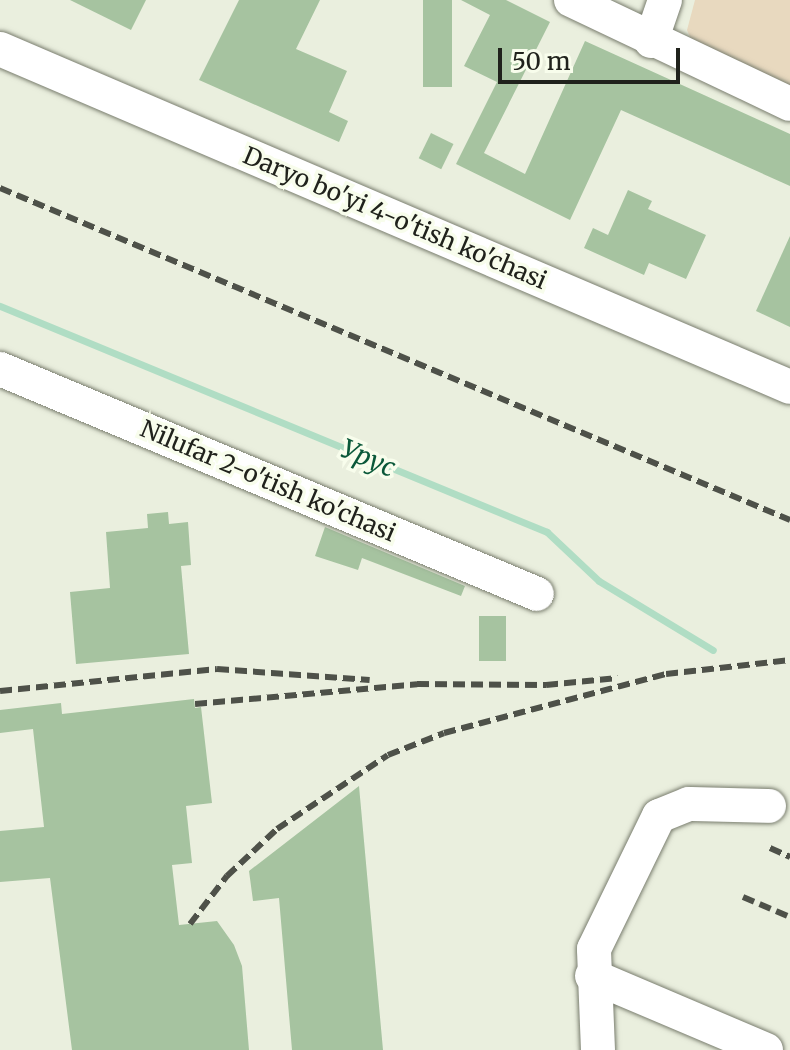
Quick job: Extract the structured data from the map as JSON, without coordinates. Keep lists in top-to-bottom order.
{
  "streets": {
    "street": ["Daryo bo'yi 4-o'tish ko'chasi", "Nilufar 2-o'tish ko'chasi"]
  },
  "water": ["Урус"],
  "scale_bar": "50 m"
}
